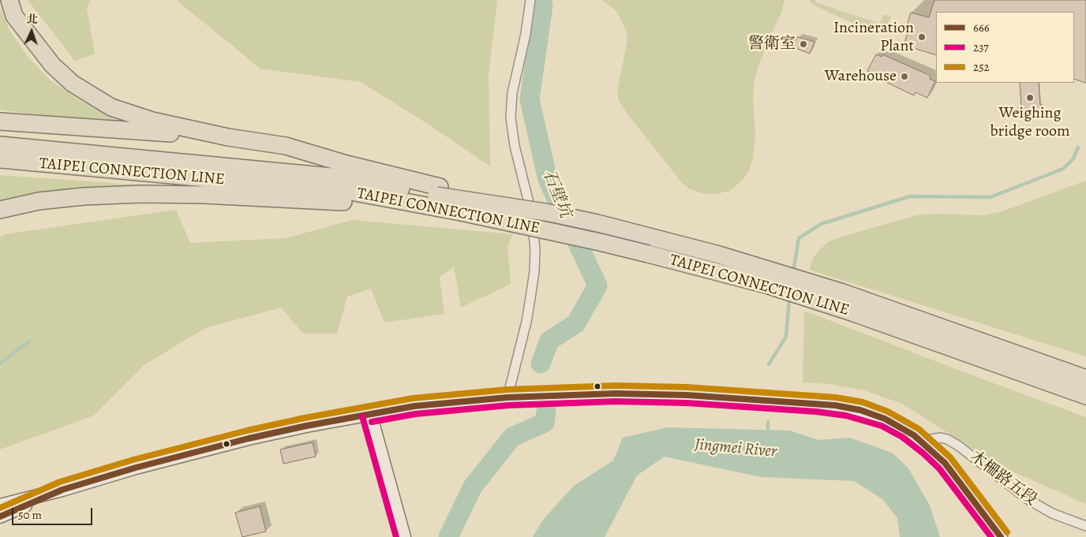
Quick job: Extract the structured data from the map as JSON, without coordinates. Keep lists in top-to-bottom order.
{
  "streets": {
    "highway": ["TAIPEI CONNECTION LINE"],
    "street": ["木柵路五段"]
  },
  "water": ["石壁坑", "Jingmei River"],
  "places": [
    "Incineration Plant",
    "警衛室",
    "Warehouse",
    "Weighing bridge room"
  ],
  "lines": ["transit line 252", "transit line 666", "transit line 237"],
  "legend": ["666", "237", "252"],
  "scale_bar": "50 m",
  "north": "top"
}
